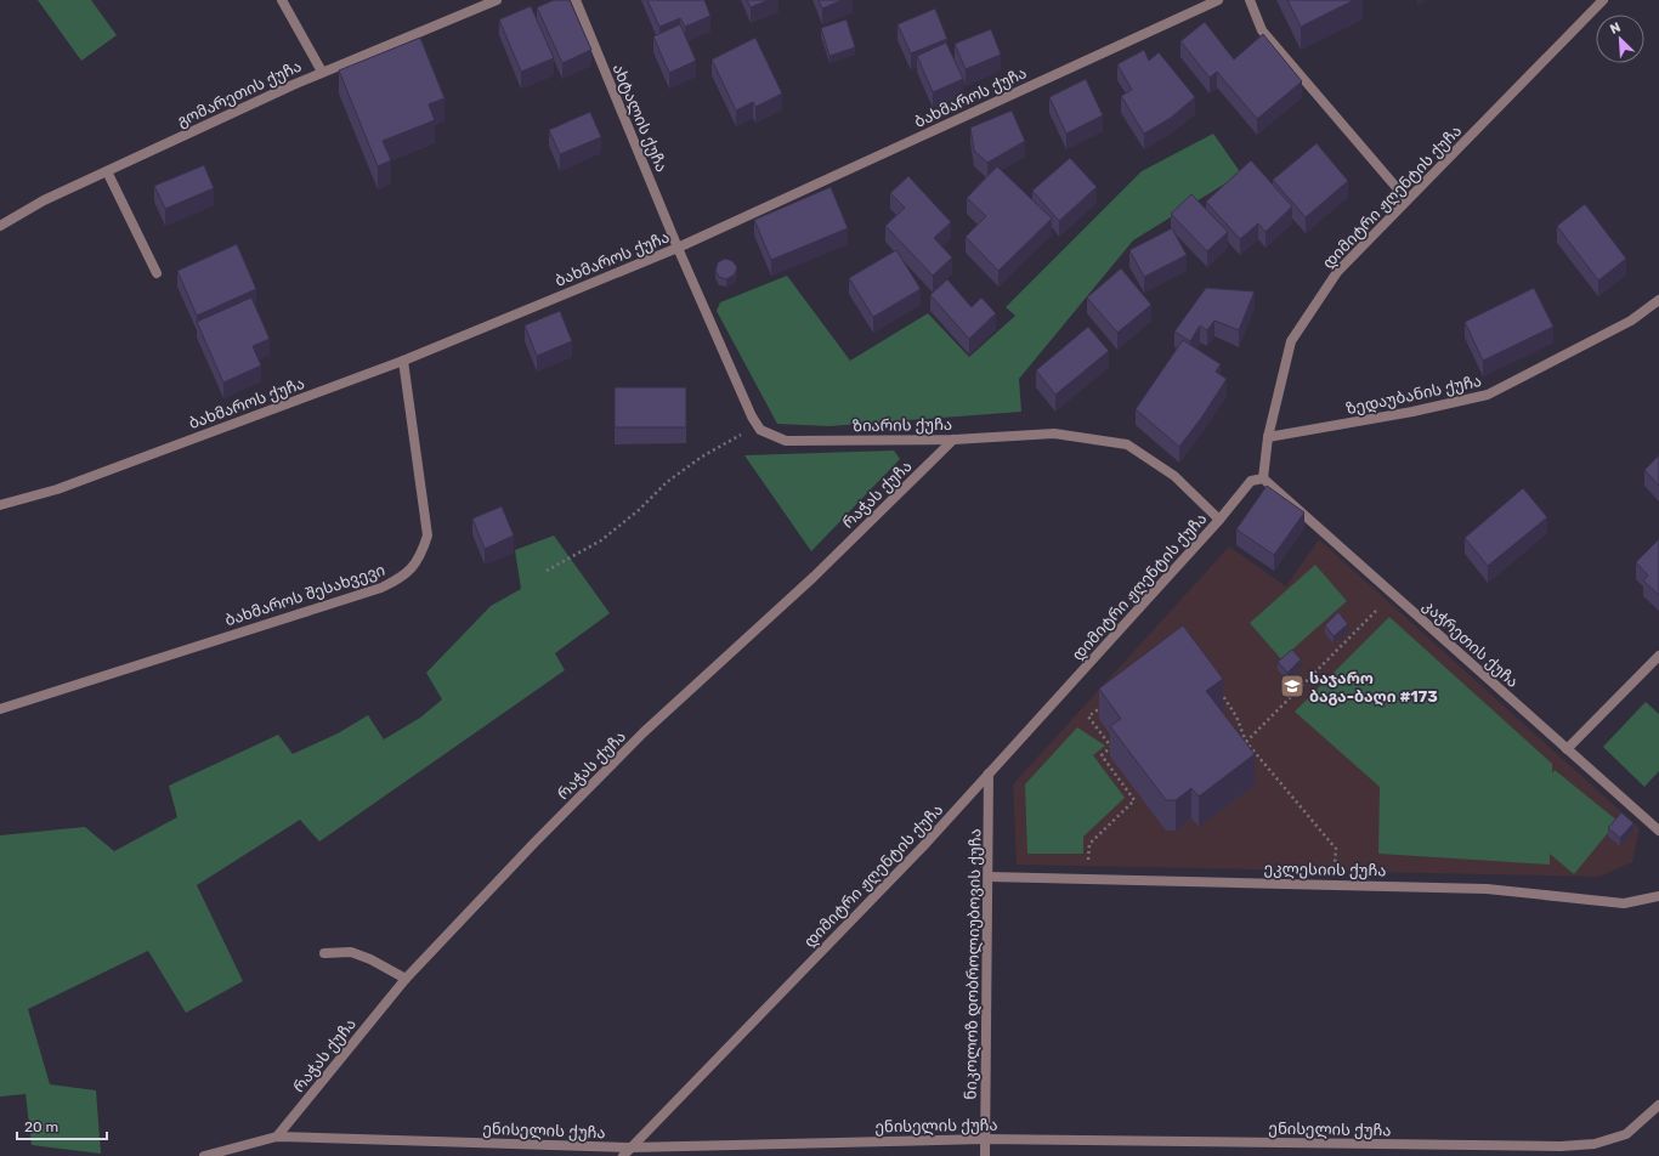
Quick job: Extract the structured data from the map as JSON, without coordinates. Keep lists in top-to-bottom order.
{
  "streets": {
    "street": [
      "გომარეთის ქუჩა",
      "ბახმაროს ქუჩა",
      "ახტალის ქუჩა",
      "დიმიტრი ჟღენტის ქუჩა",
      "ზედაუბანის ქუჩა",
      "ზიარის ქუჩა",
      "რაჭას ქუჩა",
      "ბახმაროს შესახვევი",
      "კაჭრეთის ქუჩა",
      "ეკლესიის ქუჩა",
      "ნიკოლოზ დობროლიუბოვის ქუჩა",
      "ენისელის ქუჩა"
    ]
  },
  "crossings": [
    ["ბახმაროს ქუჩა", "ახტალის ქუჩა"],
    ["ბახმაროს ქუჩა", "ზიარის ქუჩა"],
    ["ბახმაროს ქუჩა", "ბახმაროს შესახვევი"],
    ["ახტალის ქუჩა", "ზიარის ქუჩა"],
    ["დიმიტრი ჟღენტის ქუჩა", "ზედაუბანის ქუჩა"],
    ["დიმიტრი ჟღენტის ქუჩა", "ზიარის ქუჩა"],
    ["დიმიტრი ჟღენტის ქუჩა", "კაჭრეთის ქუჩა"],
    ["დიმიტრი ჟღენტის ქუჩა", "ნიკოლოზ დობროლიუბოვის ქუჩა"],
    ["დიმიტრი ჟღენტის ქუჩა", "ენისელის ქუჩა"],
    ["ზიარის ქუჩა", "რაჭას ქუჩა"],
    ["რაჭას ქუჩა", "ენისელის ქუჩა"],
    ["ეკლესიის ქუჩა", "ნიკოლოზ დობროლიუბოვის ქუჩა"],
    ["ნიკოლოზ დობროლიუბოვის ქუჩა", "ენისელის ქუჩა"]
  ],
  "places": {
    "school or university": ["საჯარო ბაგა-ბაღი #173"]
  },
  "scale_bar": "20 m",
  "north": "top left"
}
